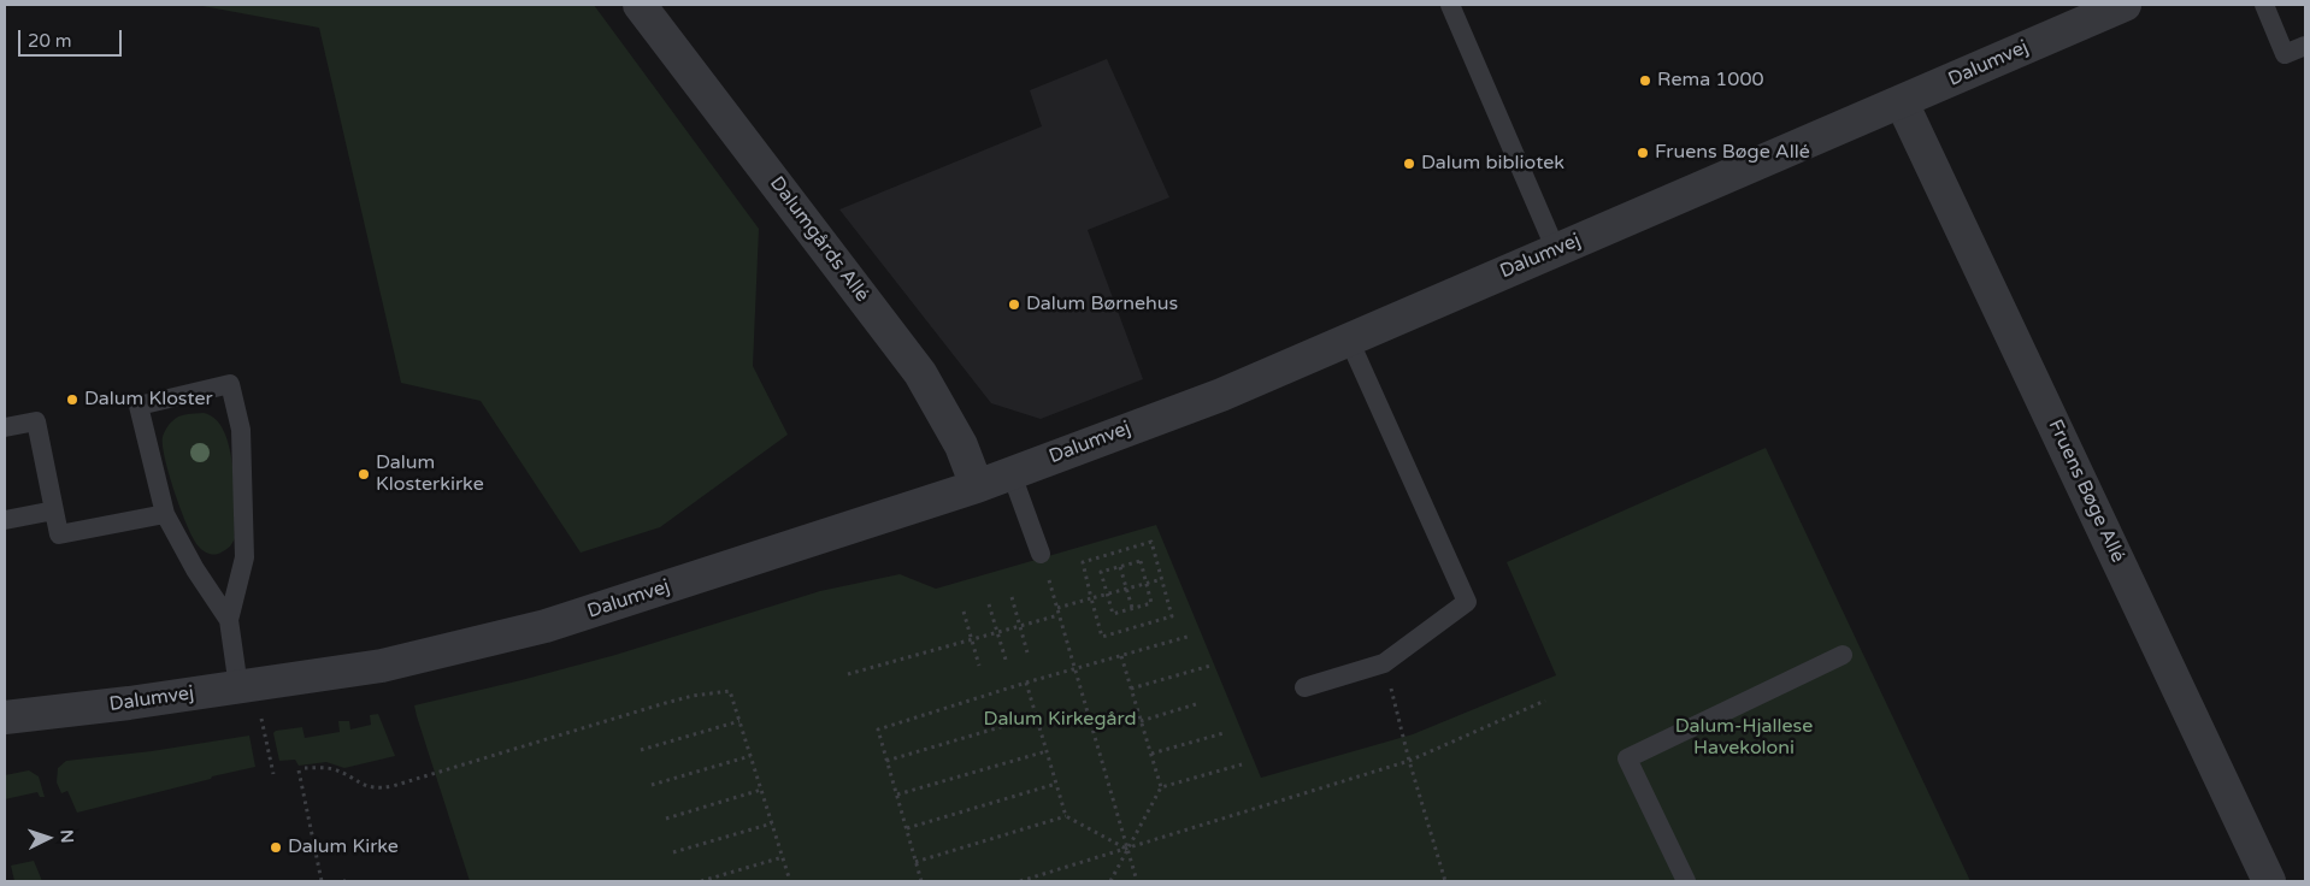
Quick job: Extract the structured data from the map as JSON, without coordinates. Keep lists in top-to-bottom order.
{
  "streets": {
    "street": ["Dalumvej", "Dalumgårds Allé", "Fruens Bøge Allé"]
  },
  "crossings": [
    ["Dalumvej", "Dalumgårds Allé"],
    ["Dalumvej", "Fruens Bøge Allé"]
  ],
  "parks": ["Dalum Kirkegård", "Dalum-Hjallese Havekoloni"],
  "places": [
    "Rema 1000",
    "Fruens Bøge Allé",
    "Dalum bibliotek",
    "Dalum Børnehus",
    "Dalum Kloster",
    "Dalum Klosterkirke",
    "Dalum Kirke"
  ],
  "scale_bar": "20 m",
  "north": "right"
}
